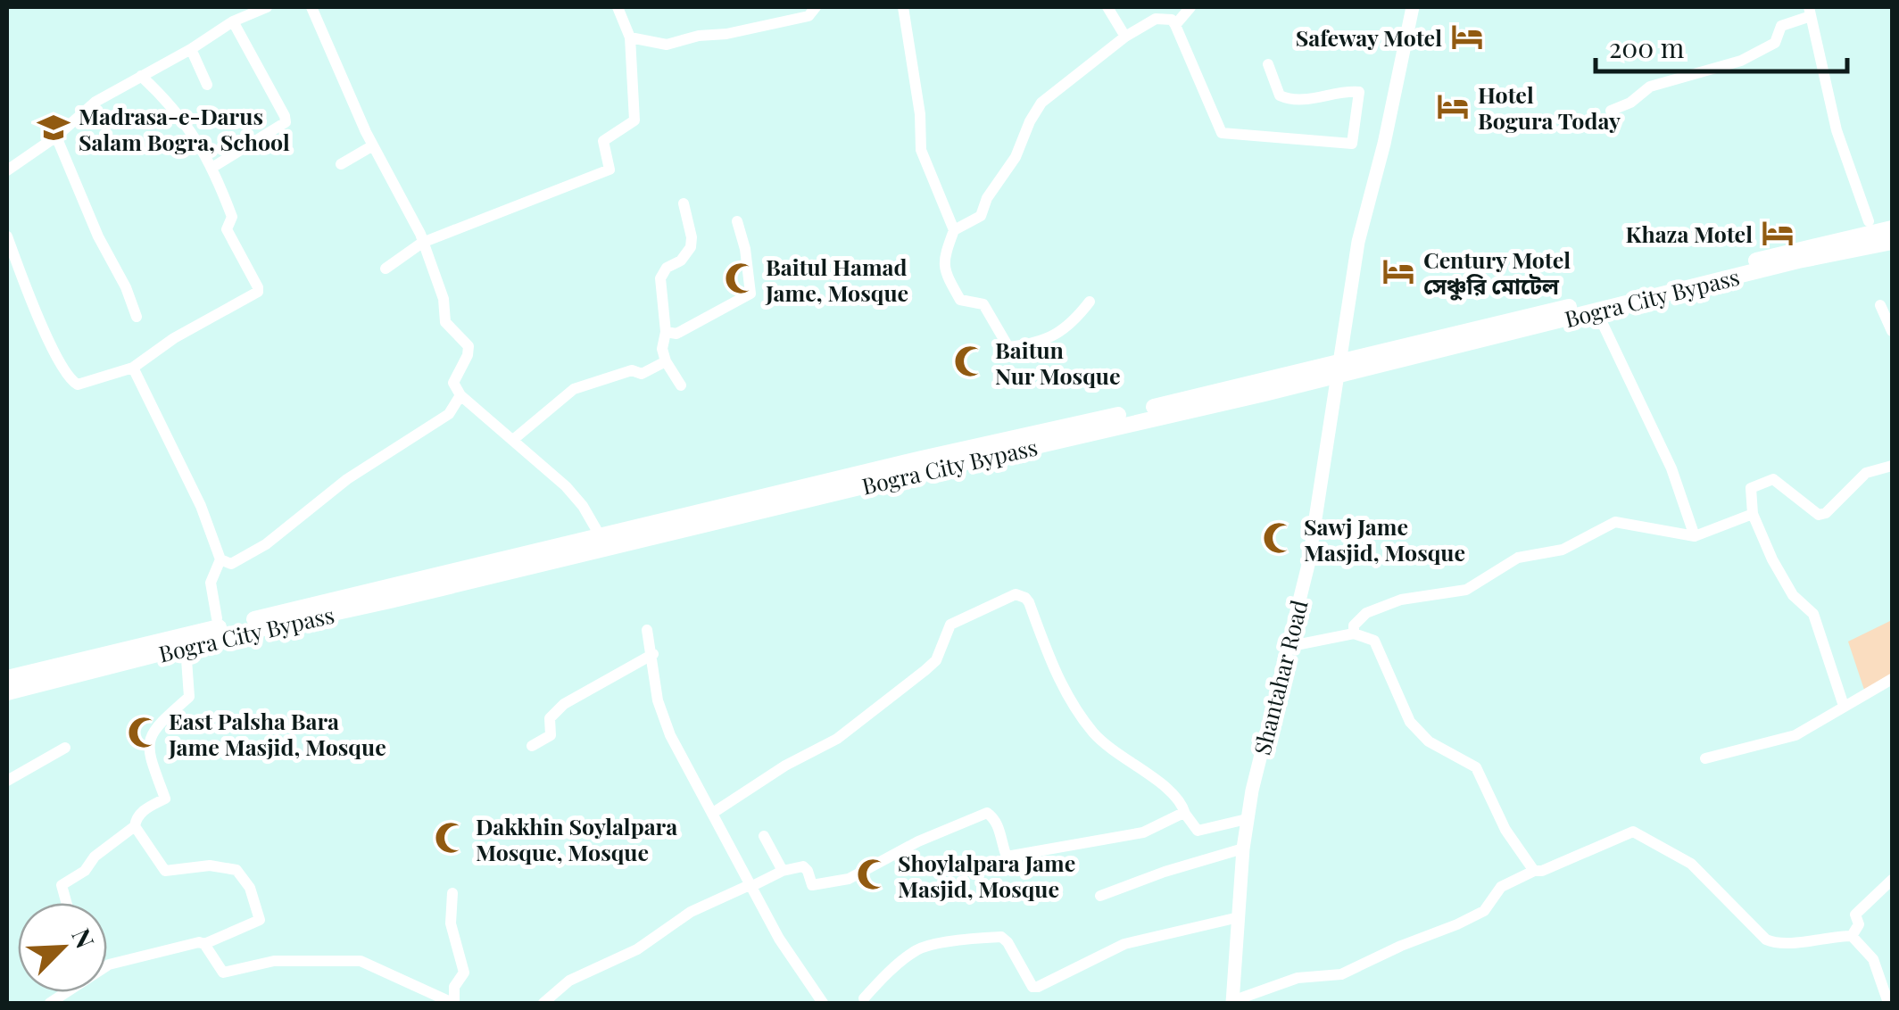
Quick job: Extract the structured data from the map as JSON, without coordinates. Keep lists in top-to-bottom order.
{
  "streets": {
    "highway": ["Bogra City Bypass"],
    "main road": ["Shantahar Road"]
  },
  "places": {
    "hotel": [
      "Safeway Motel",
      "Hotel Bogura Today",
      "Khaza Motel",
      "Century Motel সেঞ্চুরি মোটেল"
    ],
    "school or university": ["Madrasa-e-Darus Salam Bogra, School"],
    "mosque": [
      "Baitul Hamad Jame, Mosque",
      "Baitun Nur Mosque",
      "Sawj Jame Masjid, Mosque",
      "East Palsha Bara Jame Masjid, Mosque",
      "Dakkhin Soylalpara Mosque, Mosque",
      "Shoylalpara Jame Masjid, Mosque"
    ]
  },
  "scale_bar": "200 m",
  "north": "top right"
}
